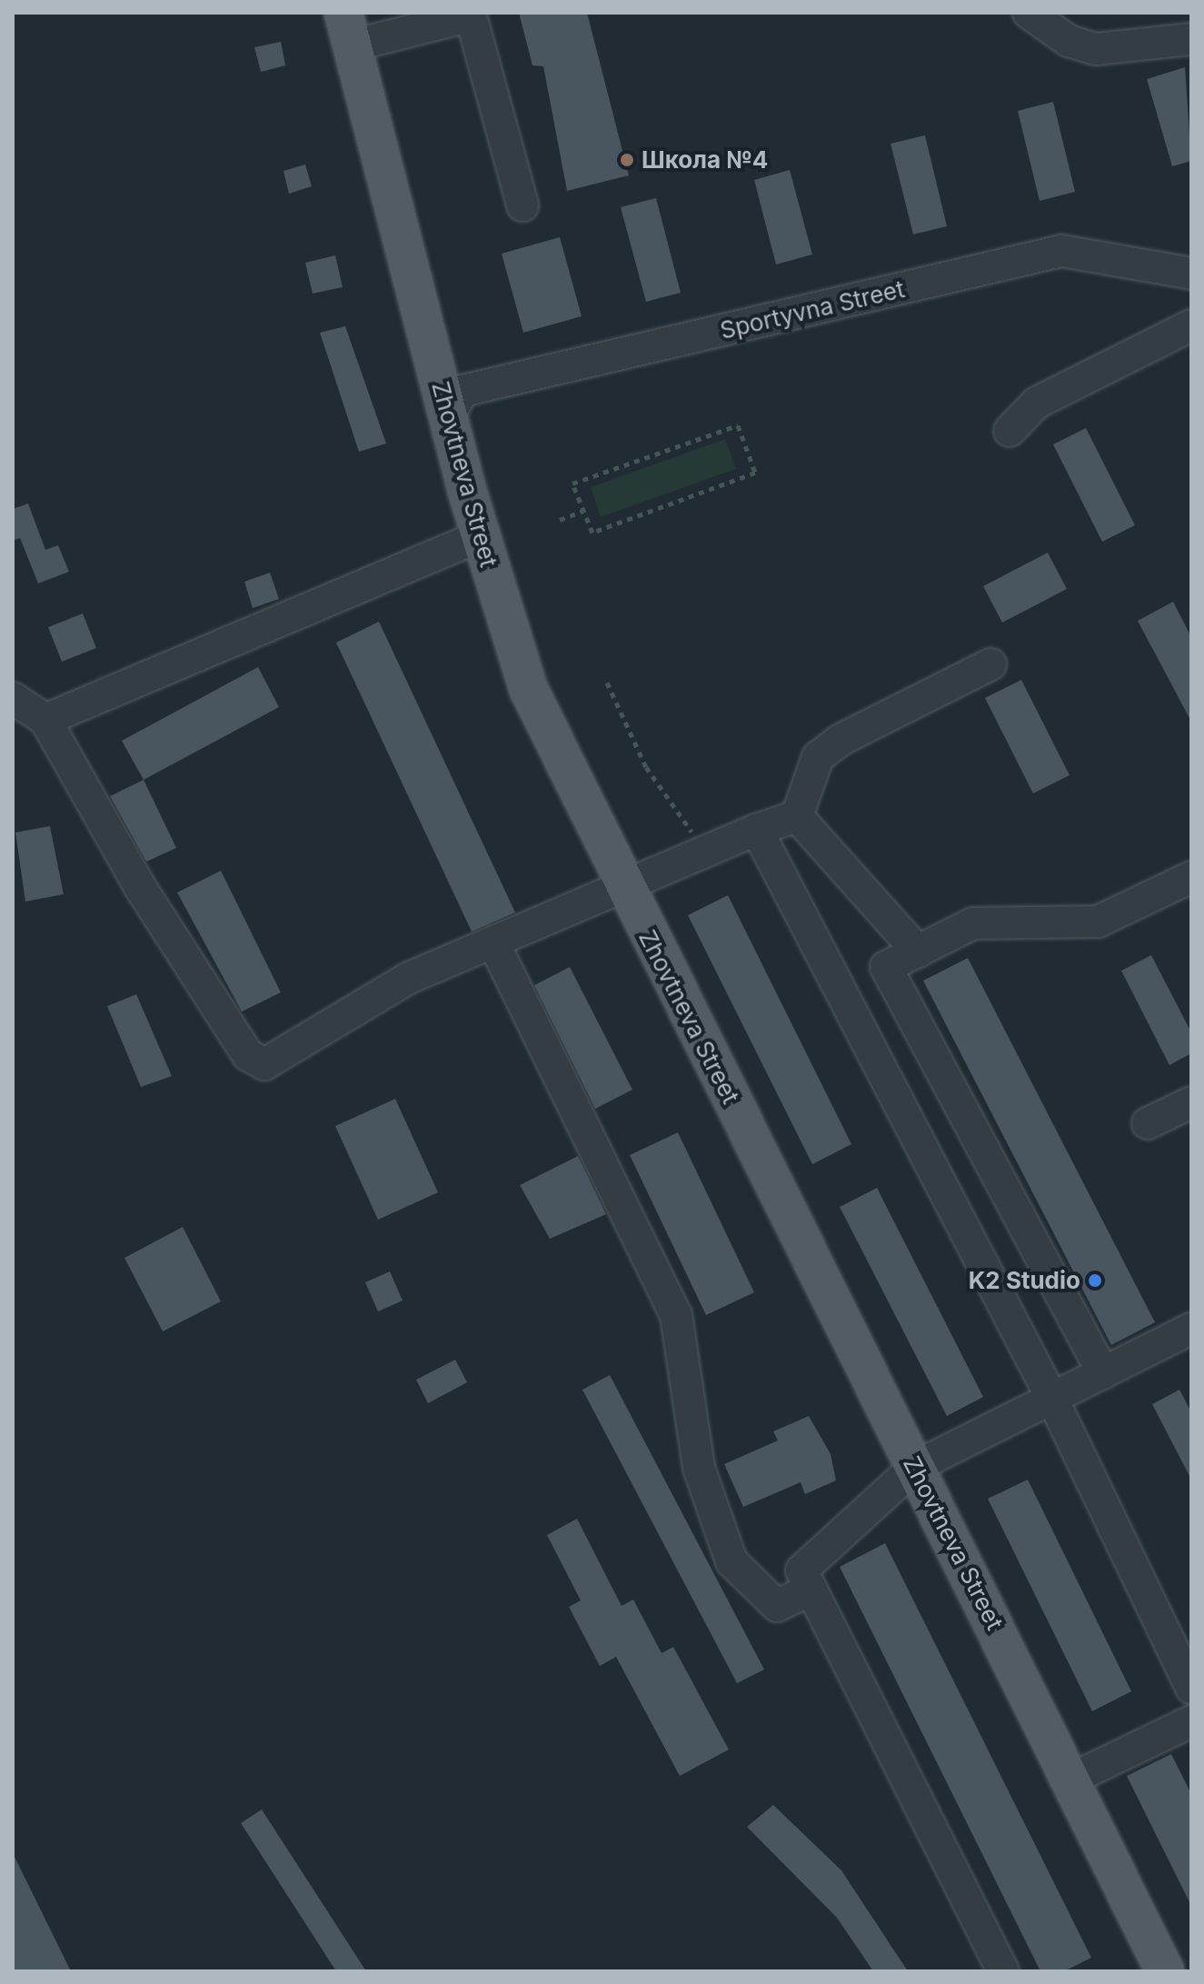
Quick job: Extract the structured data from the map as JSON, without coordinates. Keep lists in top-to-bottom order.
{
  "streets": {
    "main road": ["Zhovtneva Street"],
    "street": ["Sportyvna Street"]
  },
  "crossings": [
    ["Sportyvna Street", "Zhovtneva Street"]
  ],
  "places": ["Школа №4", "K2 Studio"]
}
